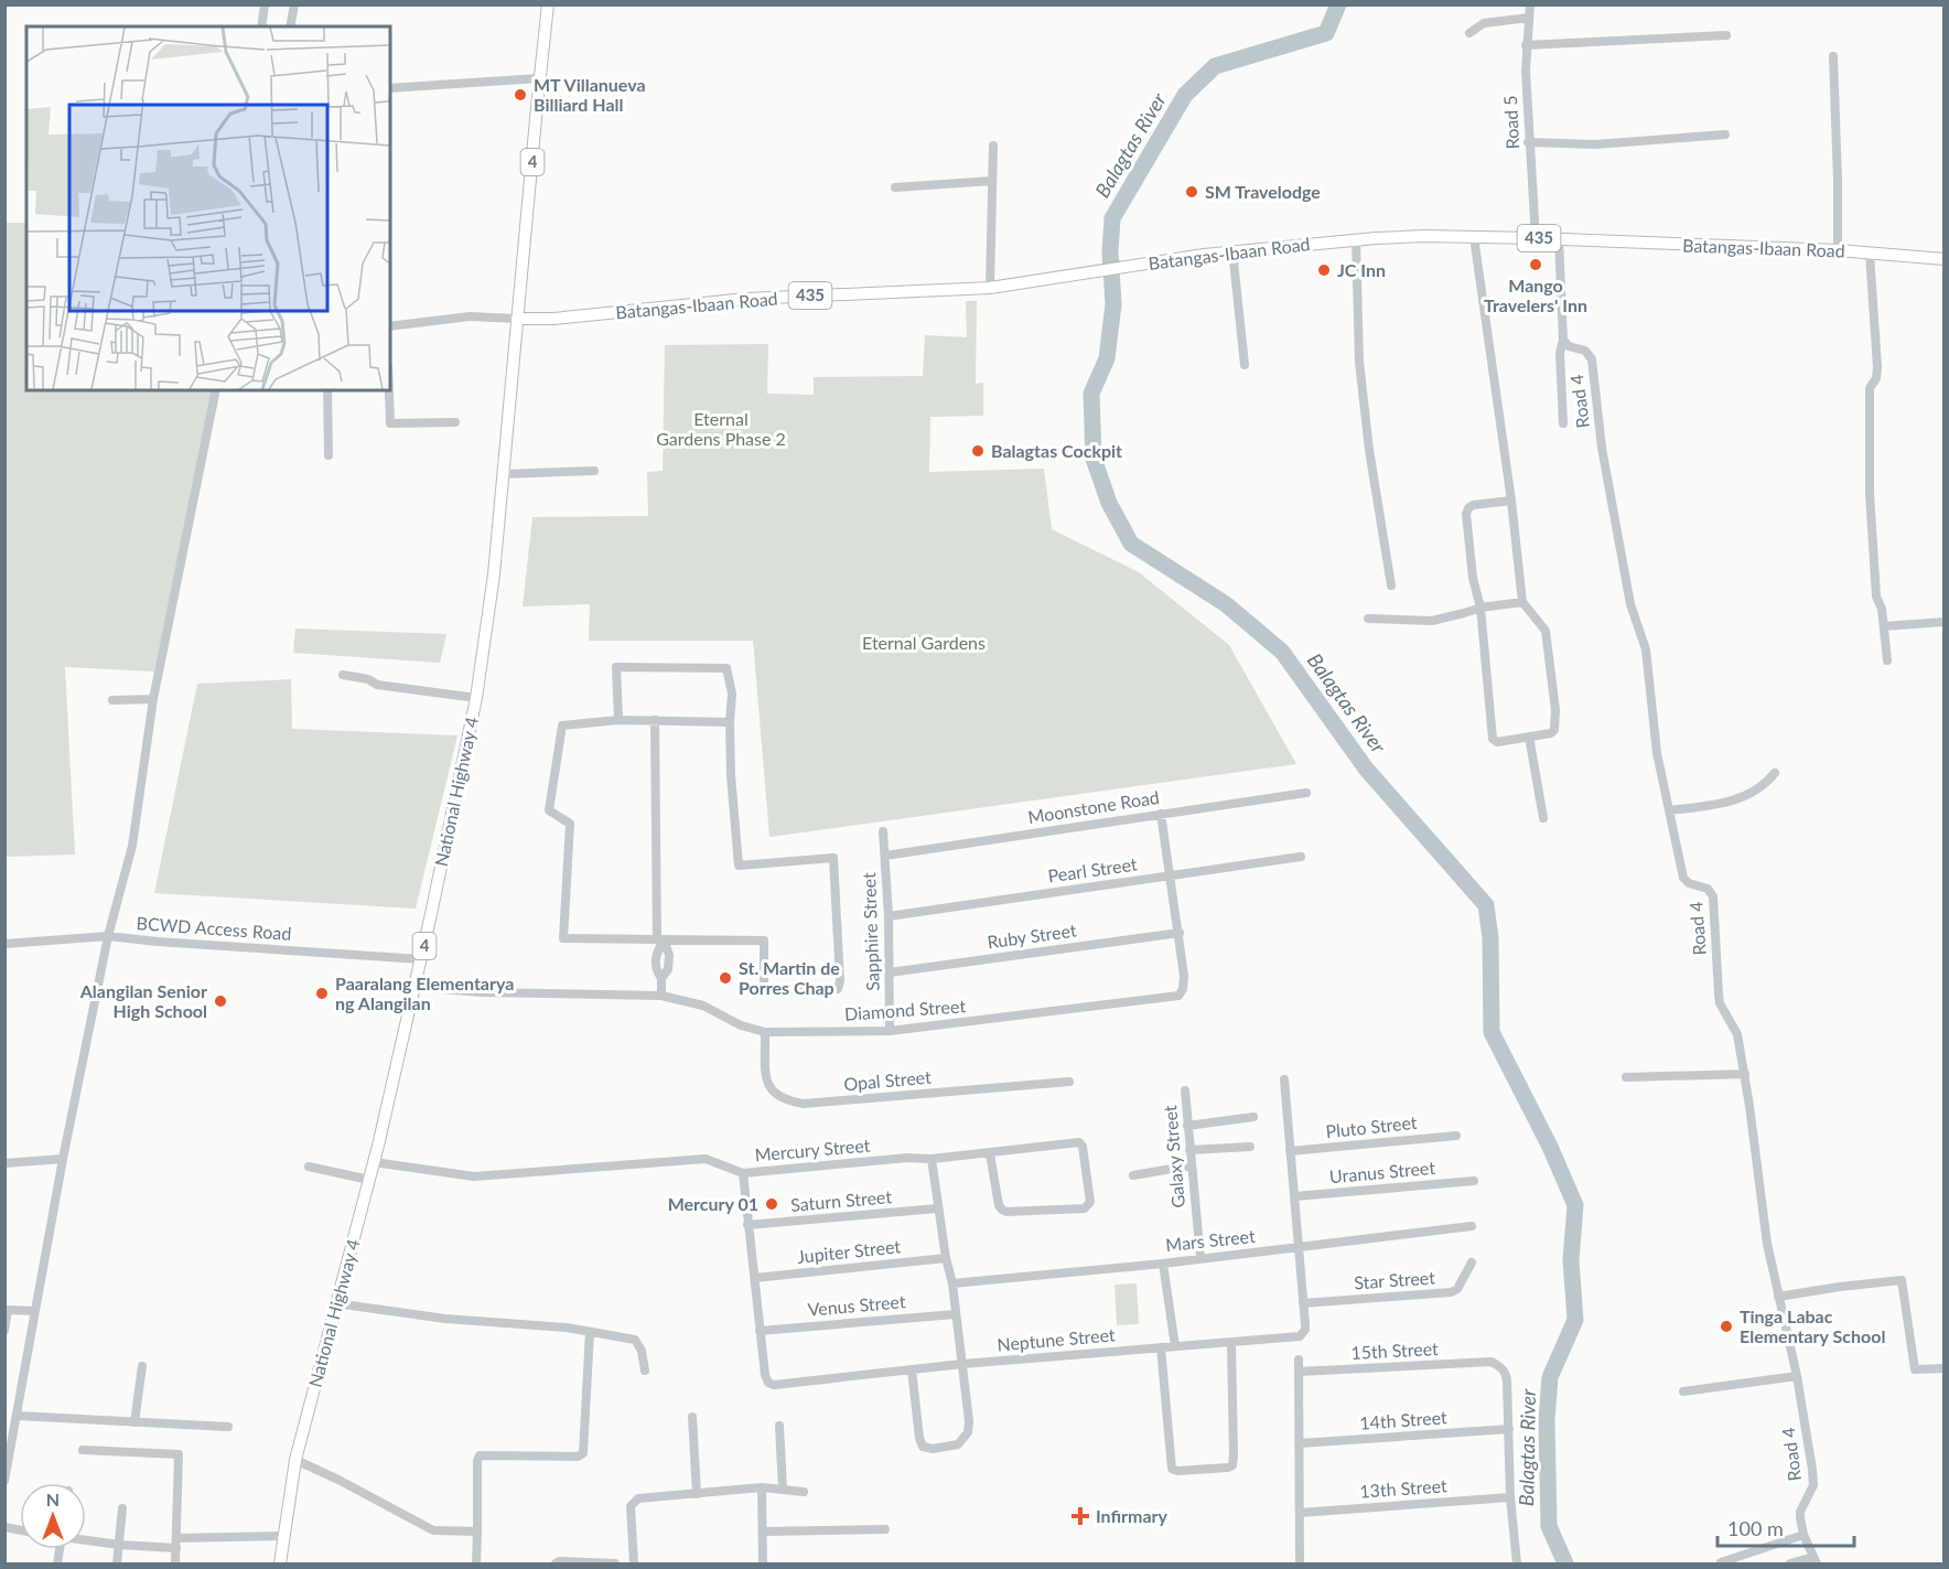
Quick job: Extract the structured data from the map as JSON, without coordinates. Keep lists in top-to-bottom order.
{
  "streets": {
    "main road": [
      "4",
      "435",
      "Batangas-Ibaan Road",
      "National Highway 4"
    ],
    "street": [
      "Road 5",
      "Road 4",
      "Moonstone Road",
      "Pearl Street",
      "BCWD Access Road",
      "Sapphire Street",
      "Ruby Street",
      "Diamond Street",
      "Opal Street",
      "Pluto Street",
      "Mercury Street",
      "Galaxy Street",
      "Uranus Street",
      "Saturn Street",
      "Mars Street",
      "Jupiter Street",
      "Star Street",
      "Venus Street",
      "Neptune Street",
      "15th Street",
      "14th Street",
      "13th Street"
    ]
  },
  "crossings": [
    ["Road 5", "Batangas-Ibaan Road"],
    ["Batangas-Ibaan Road", "National Highway 4"],
    ["National Highway 4", "BCWD Access Road"],
    ["National Highway 4", "Diamond Street"],
    ["National Highway 4", "Mercury Street"],
    ["Moonstone Road", "Sapphire Street"],
    ["Moonstone Road", "Diamond Street"],
    ["Pearl Street", "Sapphire Street"],
    ["Pearl Street", "Diamond Street"],
    ["Sapphire Street", "Ruby Street"],
    ["Sapphire Street", "Diamond Street"],
    ["Ruby Street", "Diamond Street"],
    ["Diamond Street", "Opal Street"],
    ["Pluto Street", "Neptune Street"],
    ["Mercury Street", "Neptune Street"],
    ["Galaxy Street", "Mars Street"],
    ["Uranus Street", "Neptune Street"],
    ["Saturn Street", "Neptune Street"],
    ["Mars Street", "Neptune Street"],
    ["Jupiter Street", "Neptune Street"],
    ["Star Street", "Neptune Street"],
    ["Venus Street", "Neptune Street"],
    ["15th Street", "14th Street"]
  ],
  "water": ["Balagtas River"],
  "parks": ["Eternal Gardens Phase 2", "Eternal Gardens"],
  "places": {
    "other": [
      "MT Villanueva Billiard Hall",
      "SM Travelodge",
      "Mango Travelers' Inn",
      "JC Inn",
      "Balagtas Cockpit",
      "St. Martin de Porres Chap",
      "Paaralang Elementarya ng Alangilan",
      "Alangilan Senior High School",
      "Mercury 01",
      "Tinga Labac Elementary School"
    ],
    "health": ["Infirmary"]
  },
  "scale_bar": "100 m",
  "north": "top"
}
